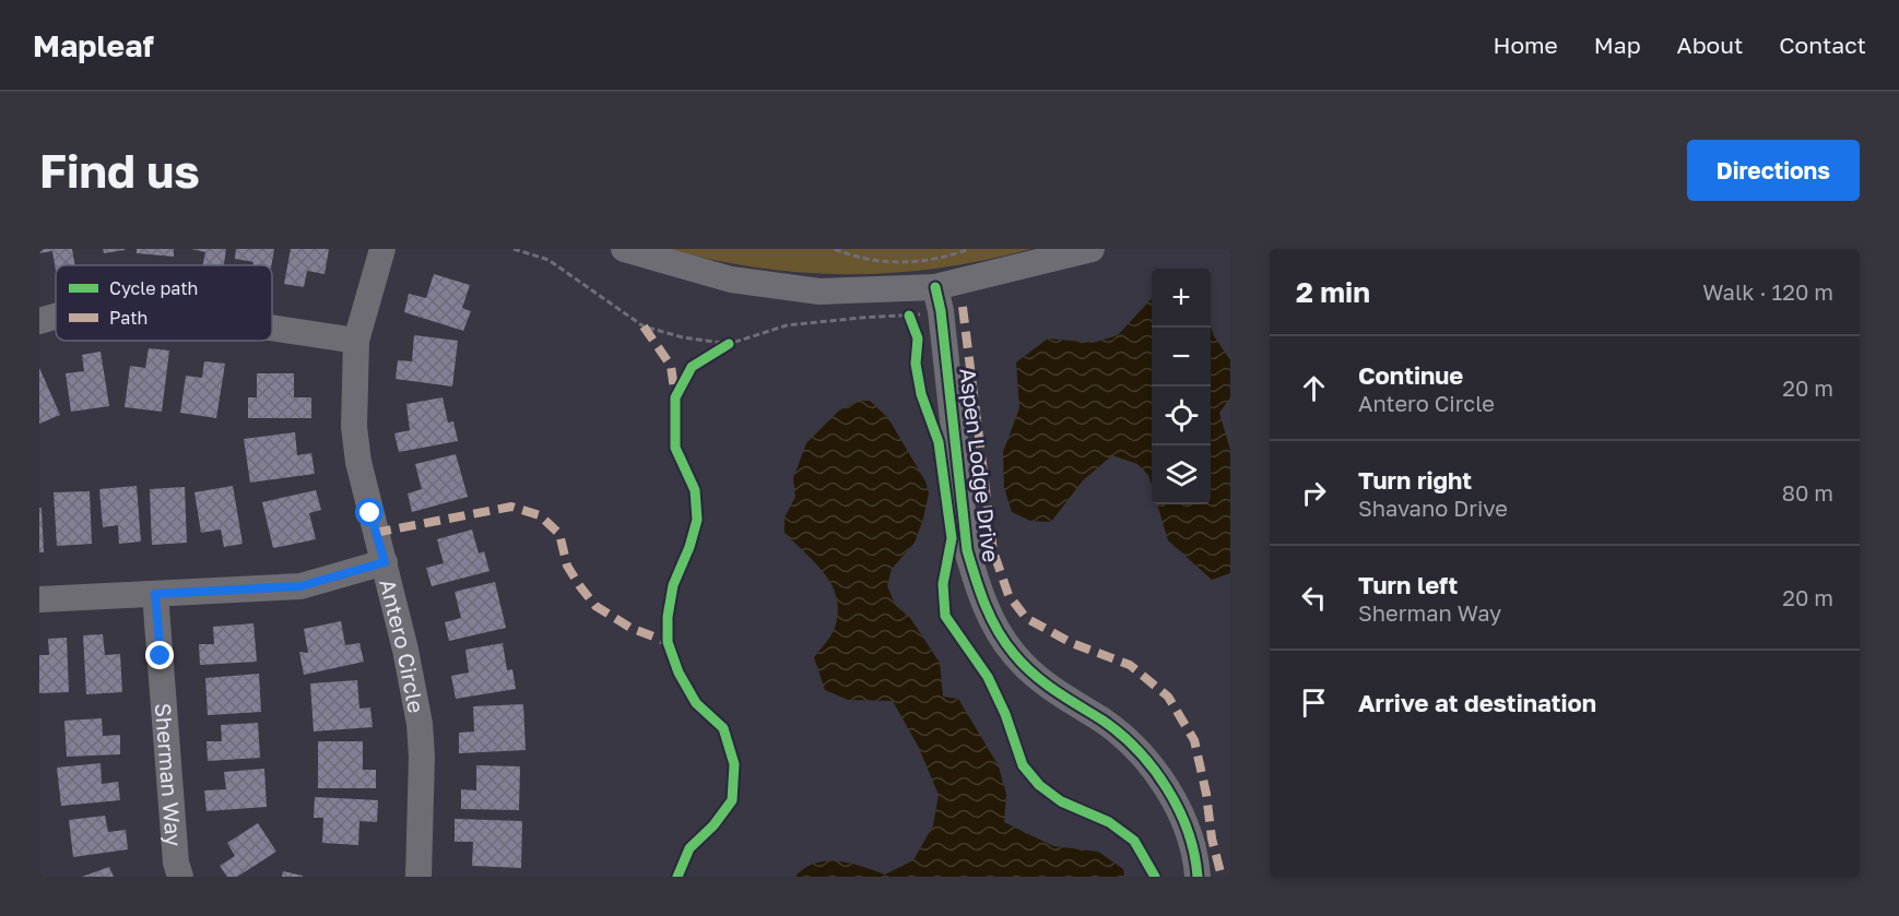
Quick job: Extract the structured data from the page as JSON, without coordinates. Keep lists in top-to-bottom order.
{
  "streets": {
    "street": ["Aspen Lodge Drive", "Antero Circle", "Sherman Way"]
  },
  "legend": ["Cycle path", "Path"],
  "page": {
    "header": "Mapleaf",
    "nav": [
      "Home",
      "Map",
      "About",
      "Contact"
    ],
    "buttons": "Directions",
    "title": "Find us",
    "heading": ["2 min", "Walk · 120 m"],
    "map_buttons": ["+", "−"],
    "list": [
      ["Continue", "Antero Circle", "20 m"],
      ["Turn right", "Shavano Drive", "80 m"],
      ["Turn left", "Sherman Way", "20 m"],
      "Arrive at destination"
    ]
  }
}
